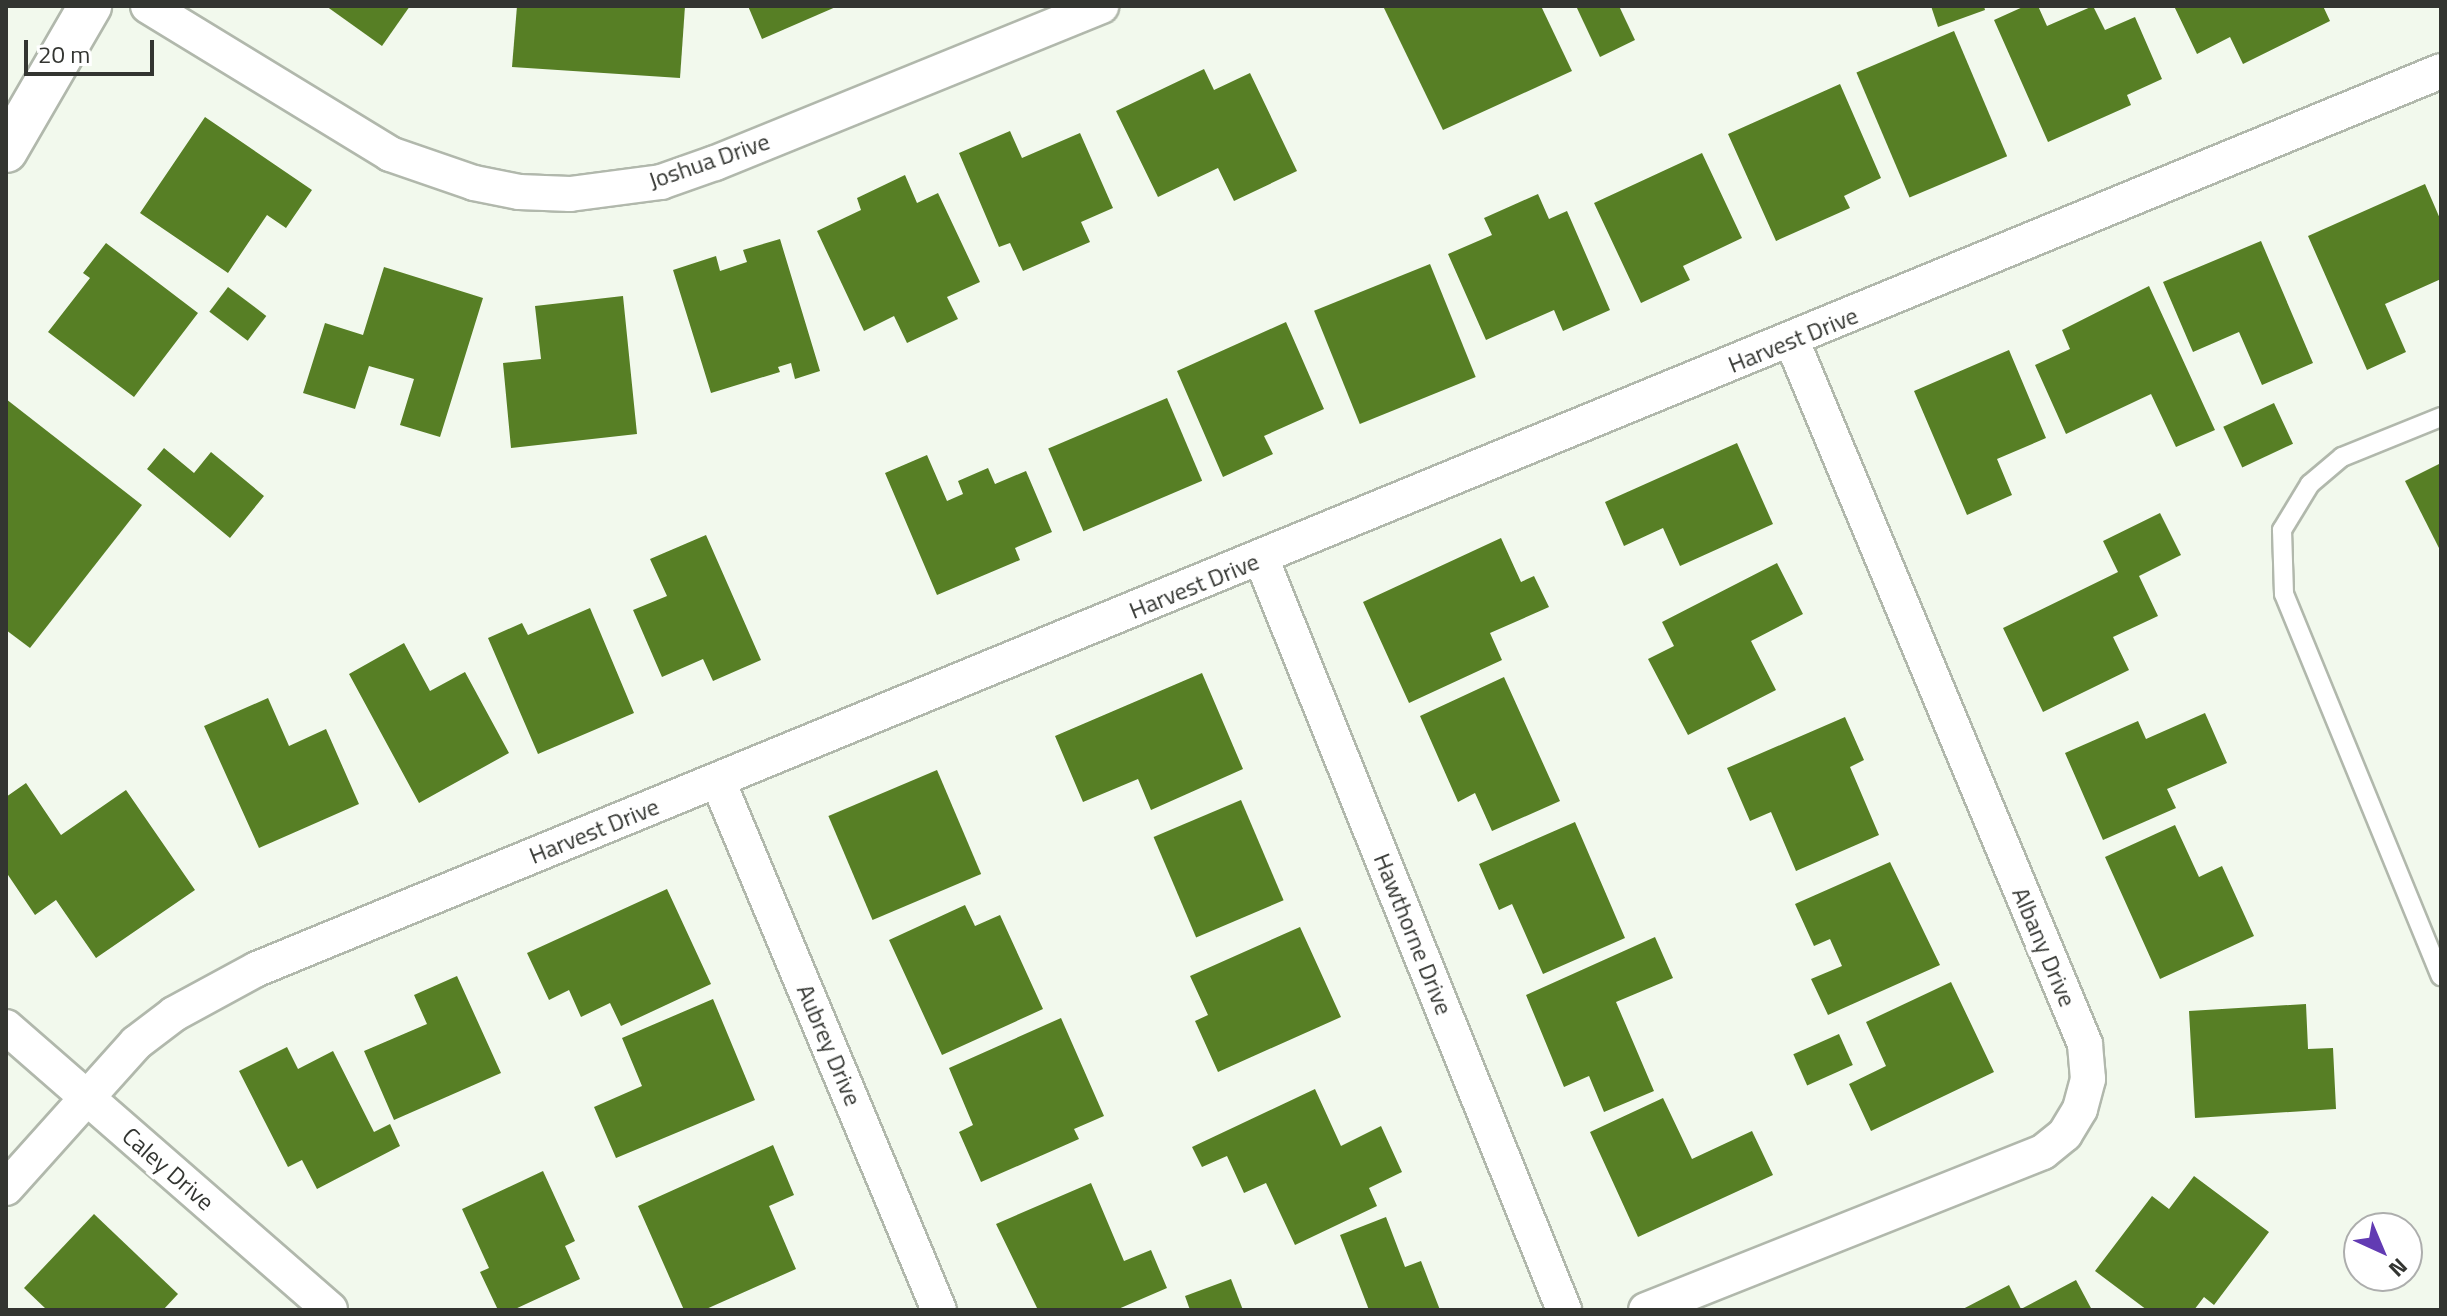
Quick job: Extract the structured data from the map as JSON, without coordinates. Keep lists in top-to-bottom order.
{
  "streets": {
    "street": [
      "Joshua Drive",
      "Harvest Drive",
      "Hawthorne Drive",
      "Albany Drive",
      "Aubrey Drive",
      "Caley Drive"
    ]
  },
  "crossings": [
    ["Harvest Drive", "Hawthorne Drive"],
    ["Harvest Drive", "Albany Drive"],
    ["Harvest Drive", "Aubrey Drive"],
    ["Harvest Drive", "Caley Drive"]
  ],
  "scale_bar": "20 m",
  "north": "bottom right"
}
